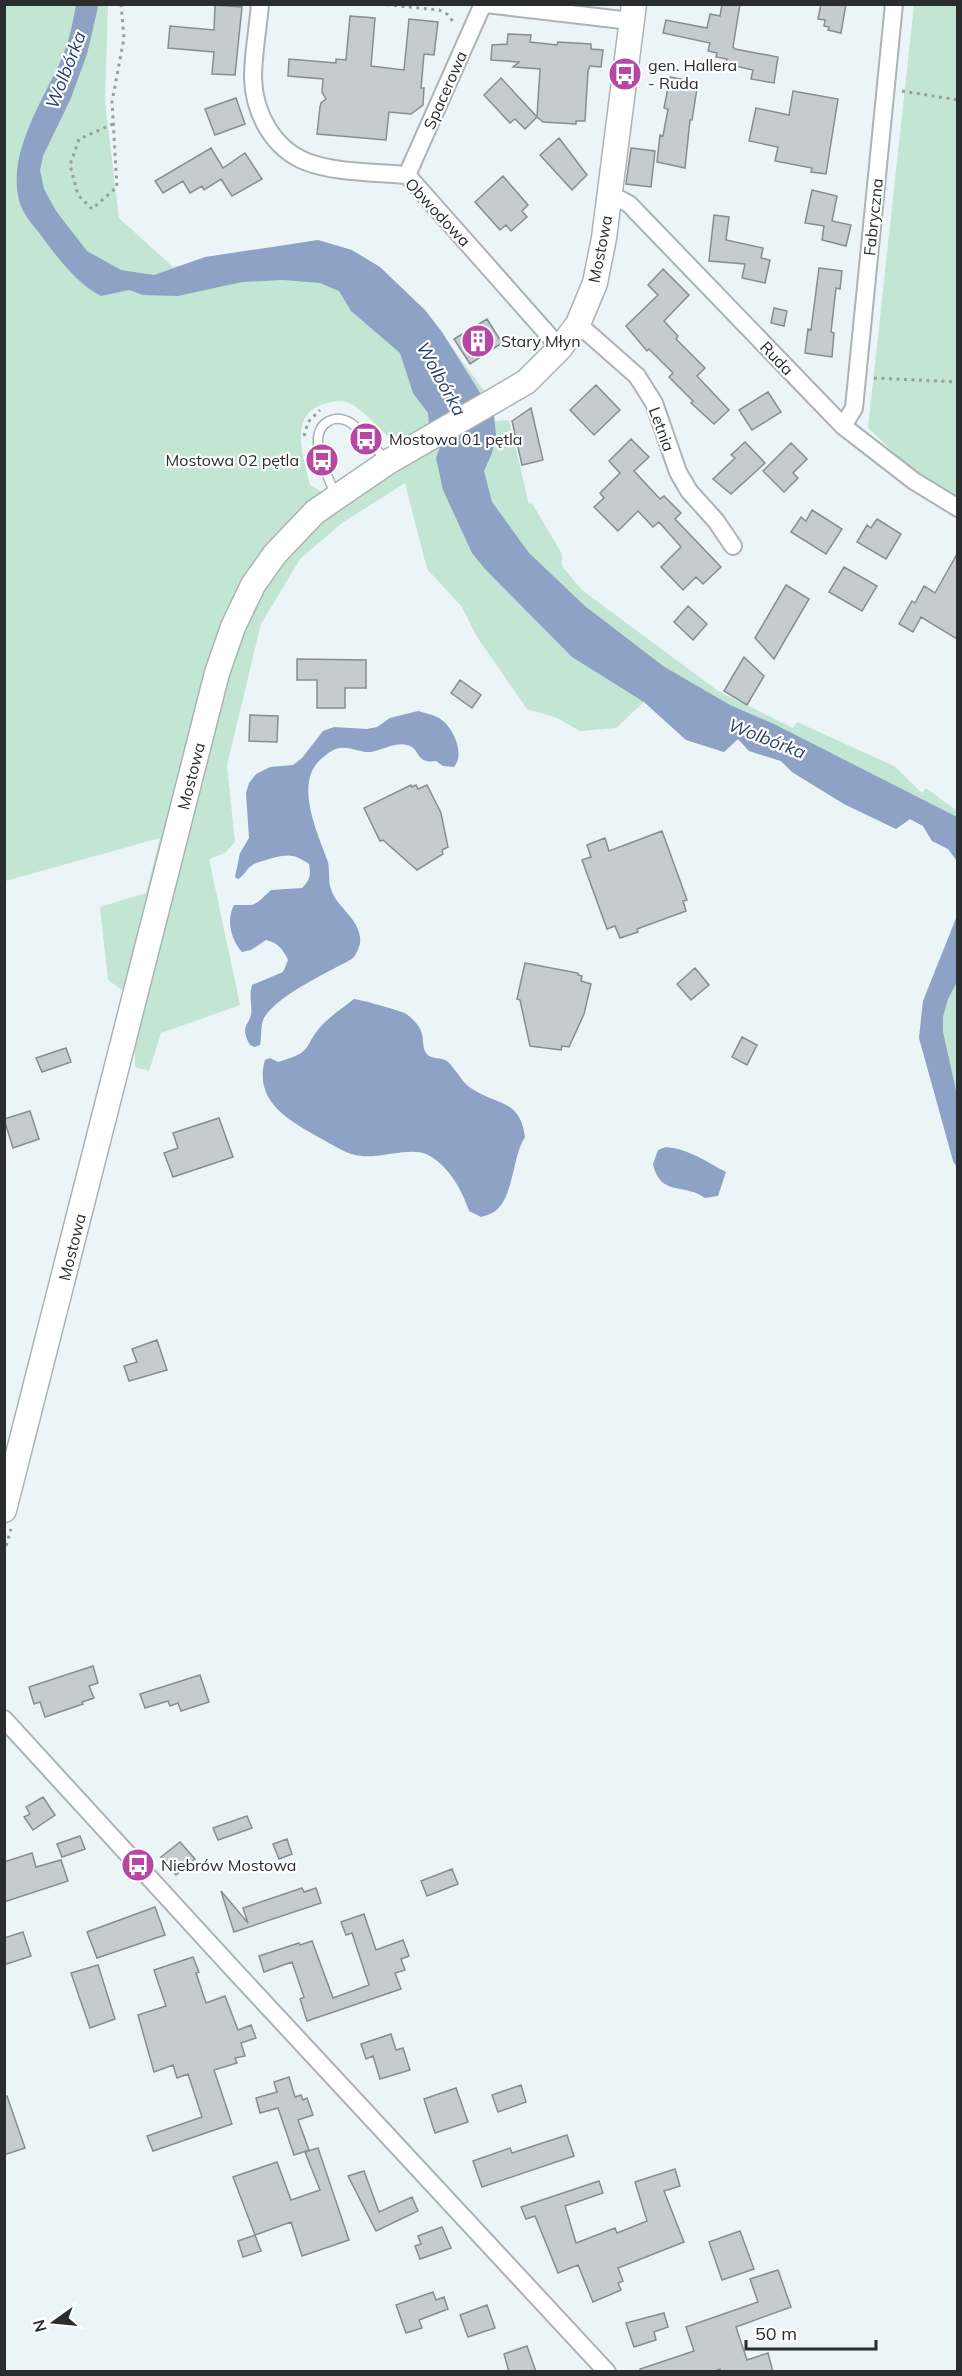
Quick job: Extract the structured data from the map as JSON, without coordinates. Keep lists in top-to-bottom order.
{
  "streets": {
    "street": [
      "Spacerowa",
      "Obwodowa",
      "Fabryczna",
      "Mostowa",
      "Ruda",
      "Letnia"
    ]
  },
  "crossings": [
    ["Spacerowa", "Obwodowa"],
    ["Obwodowa", "Mostowa"],
    ["Fabryczna", "Ruda"],
    ["Mostowa", "Ruda"],
    ["Mostowa", "Letnia"]
  ],
  "water": ["Wolbórka"],
  "places": {
    "bus stop": [
      "gen. Hallera - Ruda",
      "Mostowa 01 pętla",
      "Mostowa 02 pętla",
      "Niebrów Mostowa"
    ],
    "building": ["Stary Młyn"]
  },
  "scale_bar": "50 m",
  "north": "left"
}
